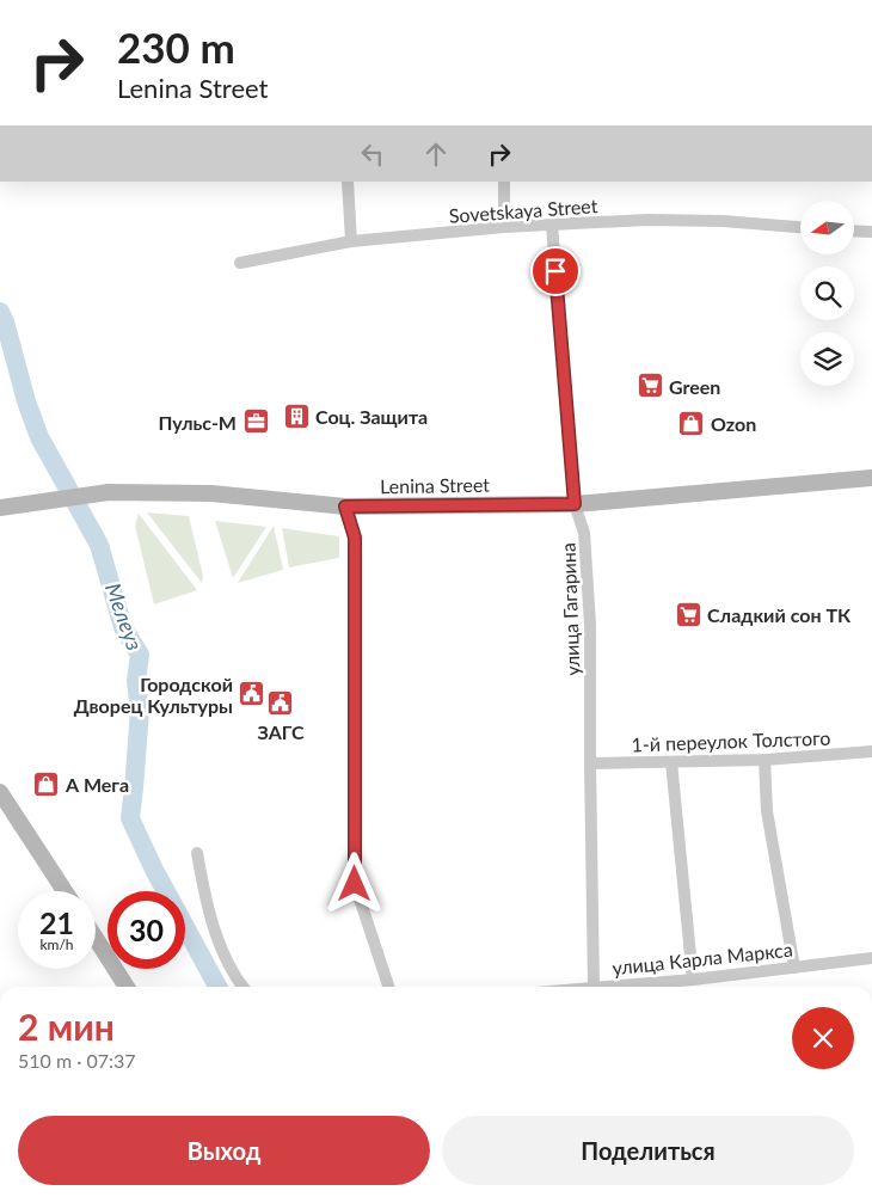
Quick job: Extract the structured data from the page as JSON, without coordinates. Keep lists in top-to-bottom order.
{
  "streets": {
    "main road": ["Lenina Street"],
    "street": [
      "Sovetskaya Street",
      "улица Гагарина",
      "1-й переулок Толстого",
      "улица Карла Маркса"
    ]
  },
  "crossings": [
    ["Sovetskaya Street", "улица Гагарина"],
    ["Lenina Street", "улица Гагарина"],
    ["улица Гагарина", "1-й переулок Толстого"]
  ],
  "water": ["Мелеуз"],
  "places": {
    "supermarket": ["Green", "Сладкий сон ТК"],
    "building": ["Соц. Защита"],
    "office": ["Пульс-М"],
    "shop": ["Ozon", "А Мега"],
    "public building": ["Городской Дворец Культуры", "ЗАГС"]
  },
  "north": "left",
  "page": {
    "turn": ["230 m", "Lenina Street"],
    "speed": "21 km/h",
    "limit": "30",
    "heading": ["2 мин", "510 m · 07:37"],
    "buttons": ["Выход", "Поделиться"]
  }
}
